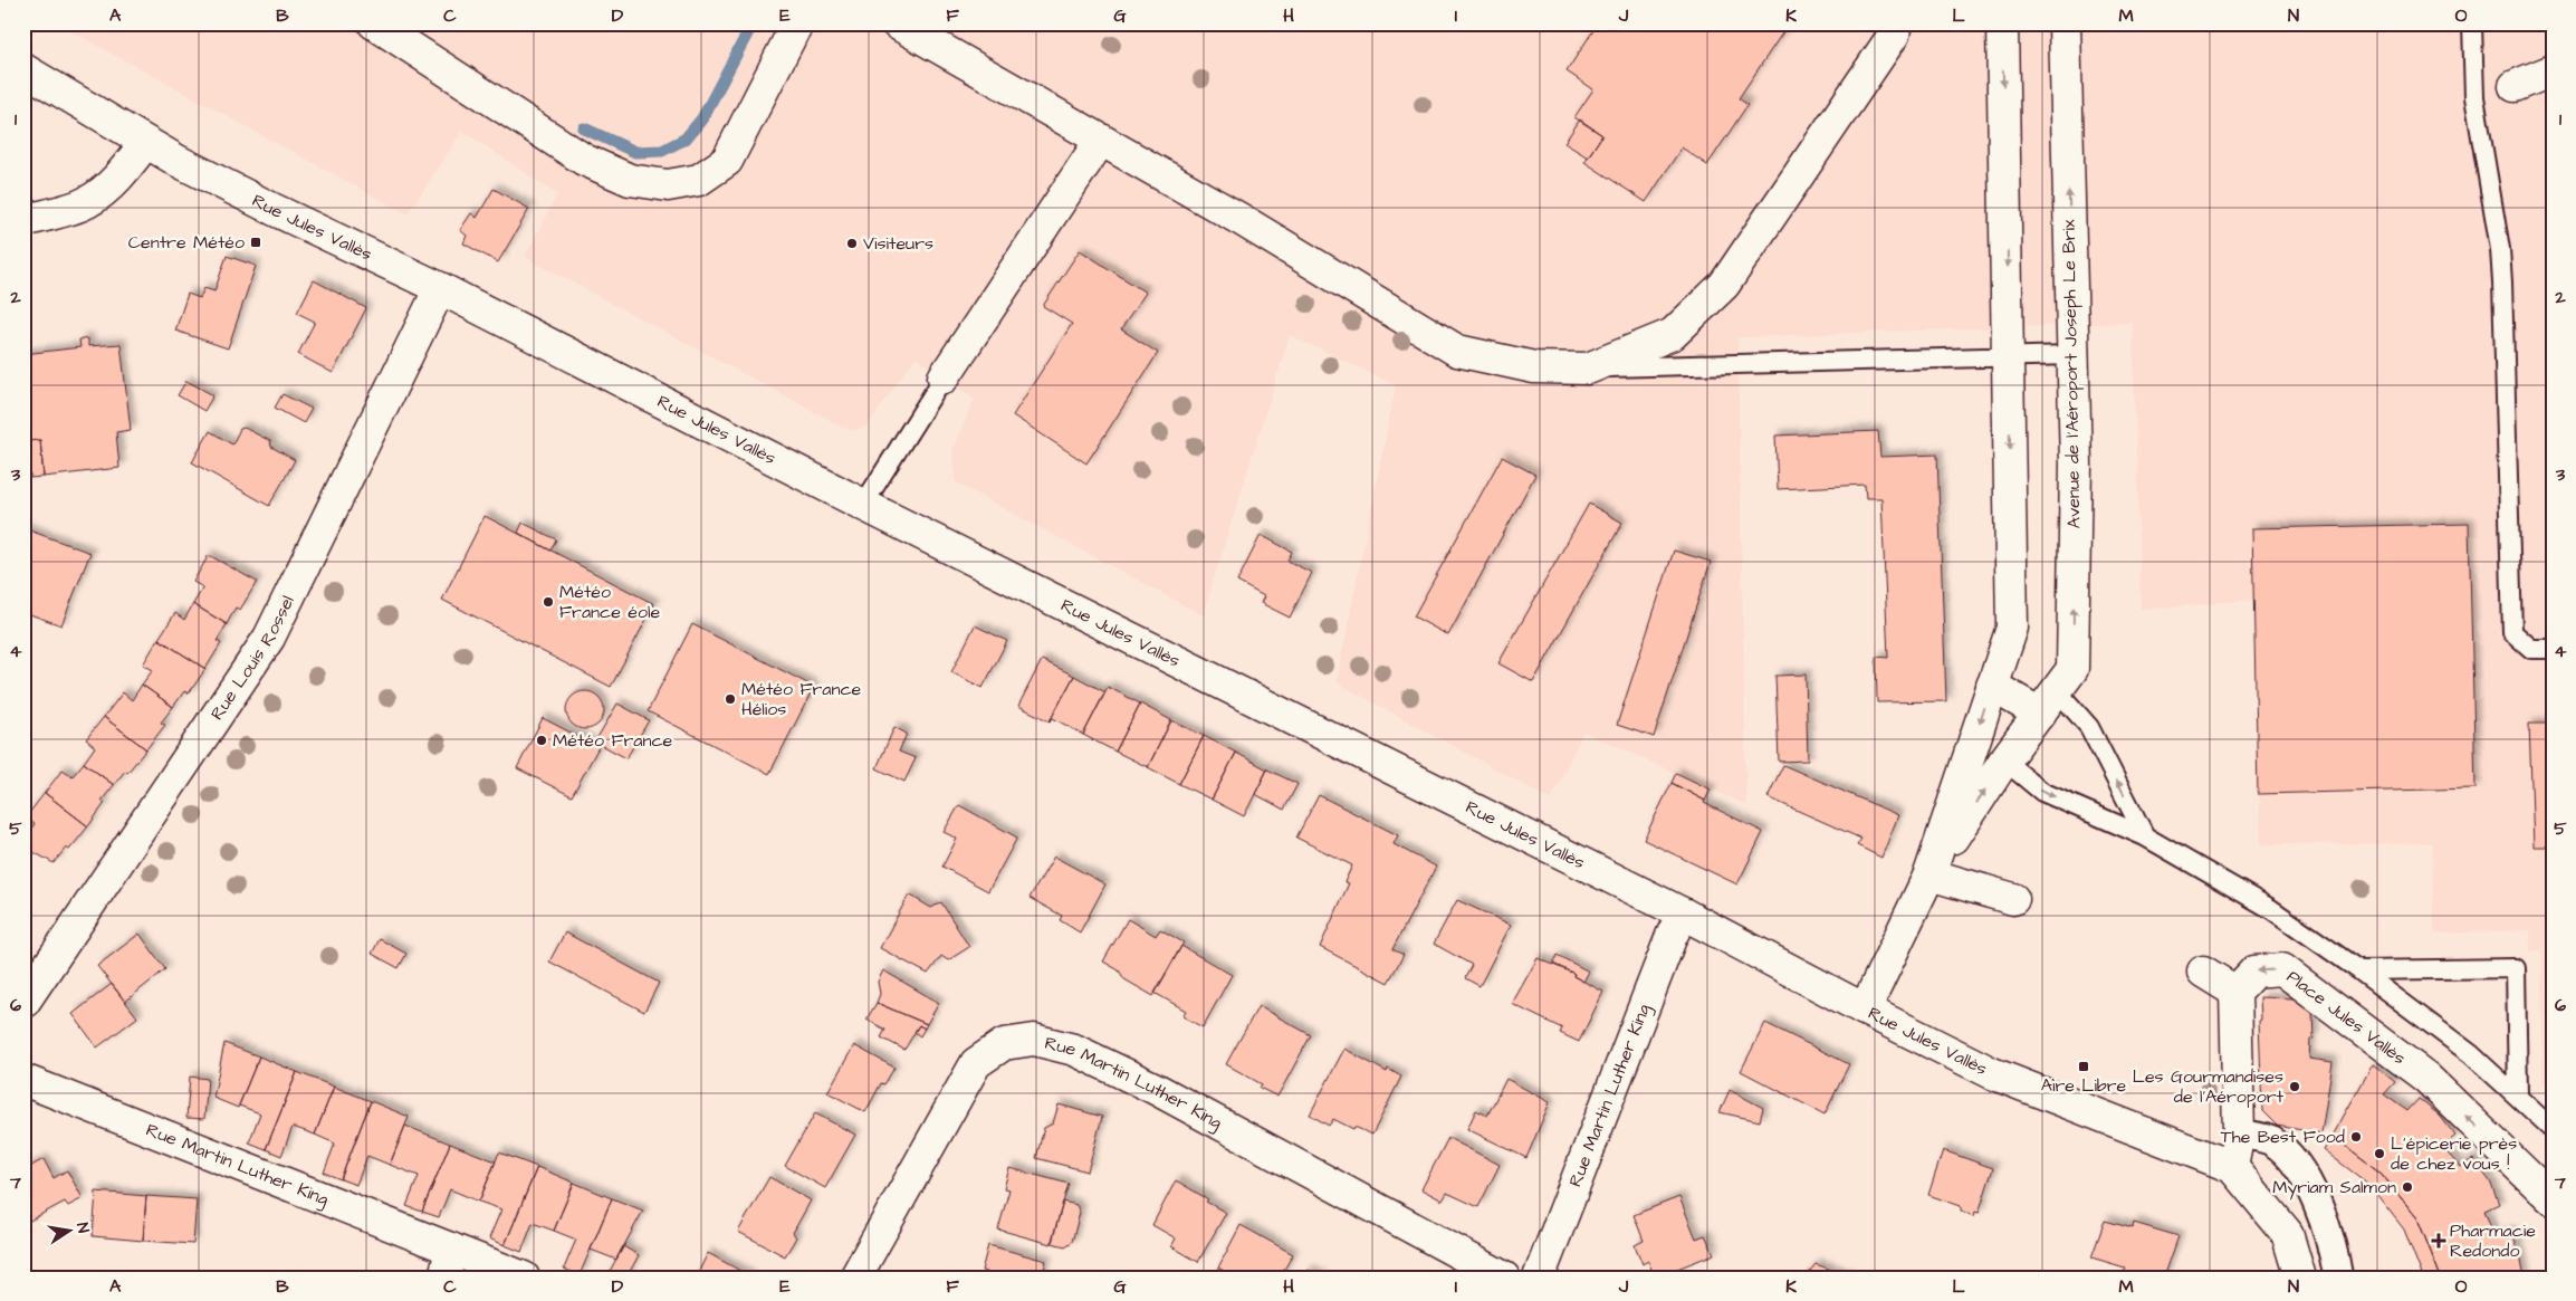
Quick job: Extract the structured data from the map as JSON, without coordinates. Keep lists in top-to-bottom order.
{
  "streets": {
    "street": [
      "Rue Jules Vallès",
      "Avenue de l'Aéroport Joseph Le Brix",
      "Rue Louis Rossel",
      "Place Jules Vallès",
      "Rue Martin Luther King"
    ]
  },
  "crossings": [
    ["Rue Jules Vallès", "Avenue de l'Aéroport Joseph Le Brix"],
    ["Rue Jules Vallès", "Rue Louis Rossel"],
    ["Rue Jules Vallès", "Rue Martin Luther King"]
  ],
  "one_way": ["Place Jules Vallès"],
  "places": {
    "transit": ["Centre Météo", "Aire Libre"],
    "other": [
      "Visiteurs",
      "Météo France éole",
      "Météo France Hélios",
      "Météo France",
      "Les Gourmandises de l'Aéroport",
      "The Best Food",
      "L'épicerie près de chez vous !",
      "Myriam Salmon"
    ],
    "health": ["Pharmacie Redondo"]
  },
  "north": "right",
  "grid": {
    "columns": [
      "A",
      "B",
      "C",
      "D",
      "E",
      "F",
      "G",
      "H",
      "I",
      "J",
      "K",
      "L",
      "M",
      "N",
      "O"
    ],
    "rows": [
      "1",
      "2",
      "3",
      "4",
      "5",
      "6",
      "7"
    ]
  }
}
